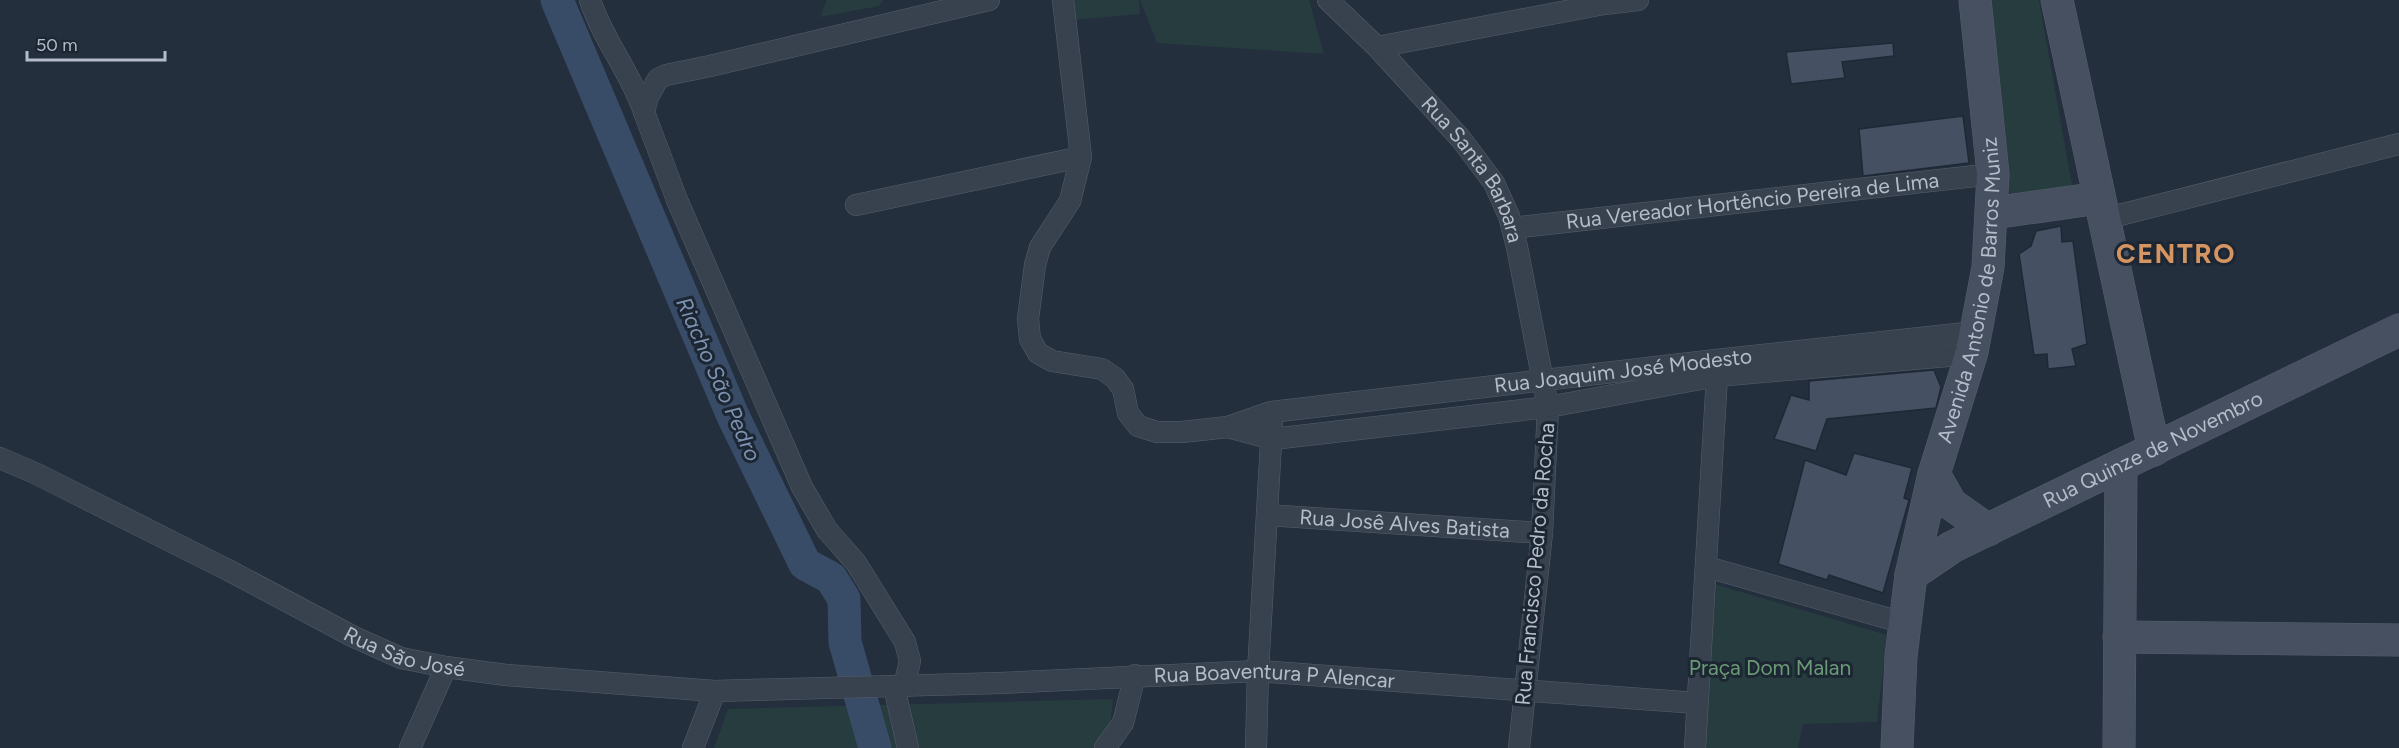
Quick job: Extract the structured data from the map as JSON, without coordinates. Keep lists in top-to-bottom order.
{
  "streets": {
    "main road": ["Avenida Antonio de Barros Muniz", "Rua Quinze de Novembro"],
    "street": [
      "Rua Santa Barbara",
      "Rua Vereador Hortêncio Pereira de Lima",
      "Rua Joaquim José Modesto",
      "Rua Josê Alves Batista",
      "Rua Francisco Pedro da Rocha",
      "Rua São José",
      "Rua Boaventura P Alencar"
    ]
  },
  "crossings": [
    ["Rua Santa Barbara", "Rua Vereador Hortêncio Pereira de Lima"],
    ["Rua Santa Barbara", "Rua Joaquim José Modesto"],
    ["Rua Santa Barbara", "Rua Francisco Pedro da Rocha"],
    ["Rua Vereador Hortêncio Pereira de Lima", "Avenida Antonio de Barros Muniz"],
    ["Avenida Antonio de Barros Muniz", "Rua Joaquim José Modesto"],
    ["Avenida Antonio de Barros Muniz", "Rua Quinze de Novembro"],
    ["Rua Joaquim José Modesto", "Rua Francisco Pedro da Rocha"],
    ["Rua Josê Alves Batista", "Rua Francisco Pedro da Rocha"],
    ["Rua Francisco Pedro da Rocha", "Rua Boaventura P Alencar"],
    ["Rua São José", "Rua Boaventura P Alencar"]
  ],
  "districts": ["CENTRO"],
  "water": ["Riacho São Pedro"],
  "parks": ["Praça Dom Malan"],
  "scale_bar": "50 m"
}
